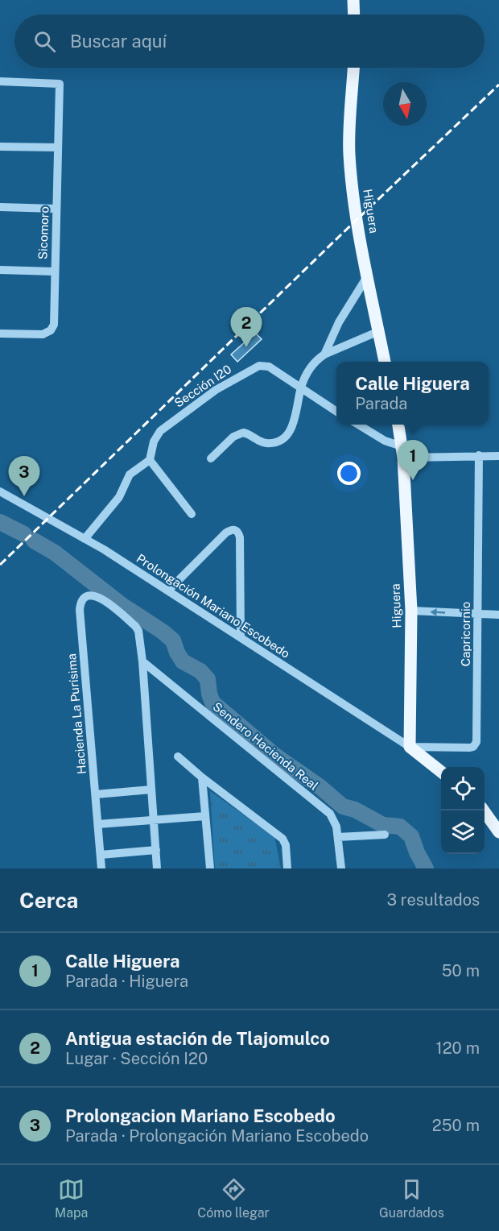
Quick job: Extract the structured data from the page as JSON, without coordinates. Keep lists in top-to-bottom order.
{
  "streets": {
    "main road": ["Higuera"],
    "street": [
      "Sicomoro",
      "Sección I20",
      "Prolongación Mariano Escobedo",
      "Capricornio",
      "Hacienda La Purísima",
      "Sendero Hacienda Real"
    ]
  },
  "crossings": [
    ["Higuera", "Prolongación Mariano Escobedo"],
    ["Higuera", "Capricornio"],
    ["Prolongación Mariano Escobedo", "Capricornio"],
    ["Hacienda La Purísima", "Sendero Hacienda Real"]
  ],
  "north": "bottom",
  "page": {
    "search": "Buscar aquí",
    "pins": ["2", "1", "3"],
    "popup": ["Calle Higuera", "Parada"],
    "heading": ["Cerca", "3 resultados"],
    "list": [
      {
        "mark": "1",
        "name": "Calle Higuera",
        "note": "Parada · Higuera",
        "value": "50 m"
      },
      {
        "mark": "2",
        "name": "Antigua estación de Tlajomulco",
        "note": "Lugar · Sección I20",
        "value": "120 m"
      },
      {
        "mark": "3",
        "name": "Prolongacion Mariano Escobedo",
        "note": "Parada · Prolongación Mariano Escobedo",
        "value": "250 m"
      }
    ],
    "nav": ["Mapa", "Cómo llegar", "Guardados"]
  }
}
